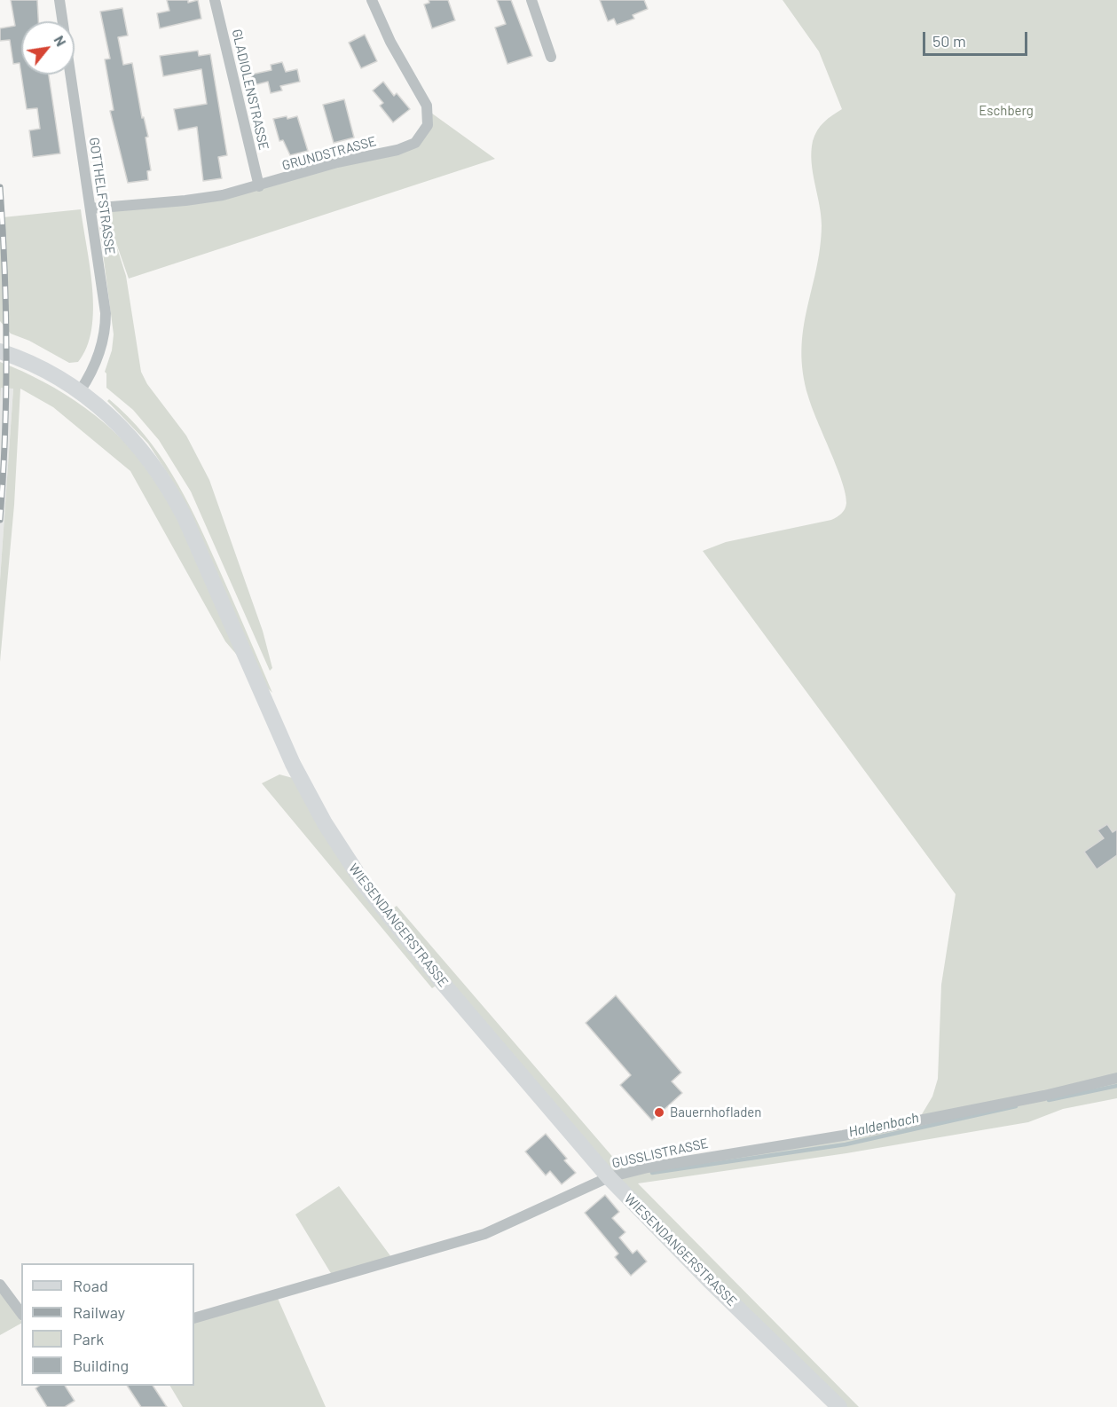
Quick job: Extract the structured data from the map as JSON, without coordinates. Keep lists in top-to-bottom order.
{
  "streets": {
    "main road": ["WIESENDANGERSTRASSE"],
    "street": [
      "GLADIOLENSTRASSE",
      "GRUNDSTRASSE",
      "GOTTHELFSTRASSE",
      "GUSSLISTRASSE"
    ]
  },
  "crossings": [
    ["GLADIOLENSTRASSE", "GRUNDSTRASSE"],
    ["GRUNDSTRASSE", "GOTTHELFSTRASSE"],
    ["GOTTHELFSTRASSE", "WIESENDANGERSTRASSE"],
    ["WIESENDANGERSTRASSE", "GUSSLISTRASSE"]
  ],
  "water": ["Haldenbach"],
  "parks": ["Eschberg"],
  "places": ["Bauernhofladen"],
  "legend": [
    "Road",
    "Railway",
    "Park",
    "Building"
  ],
  "scale_bar": "50 m",
  "north": "top right"
}
